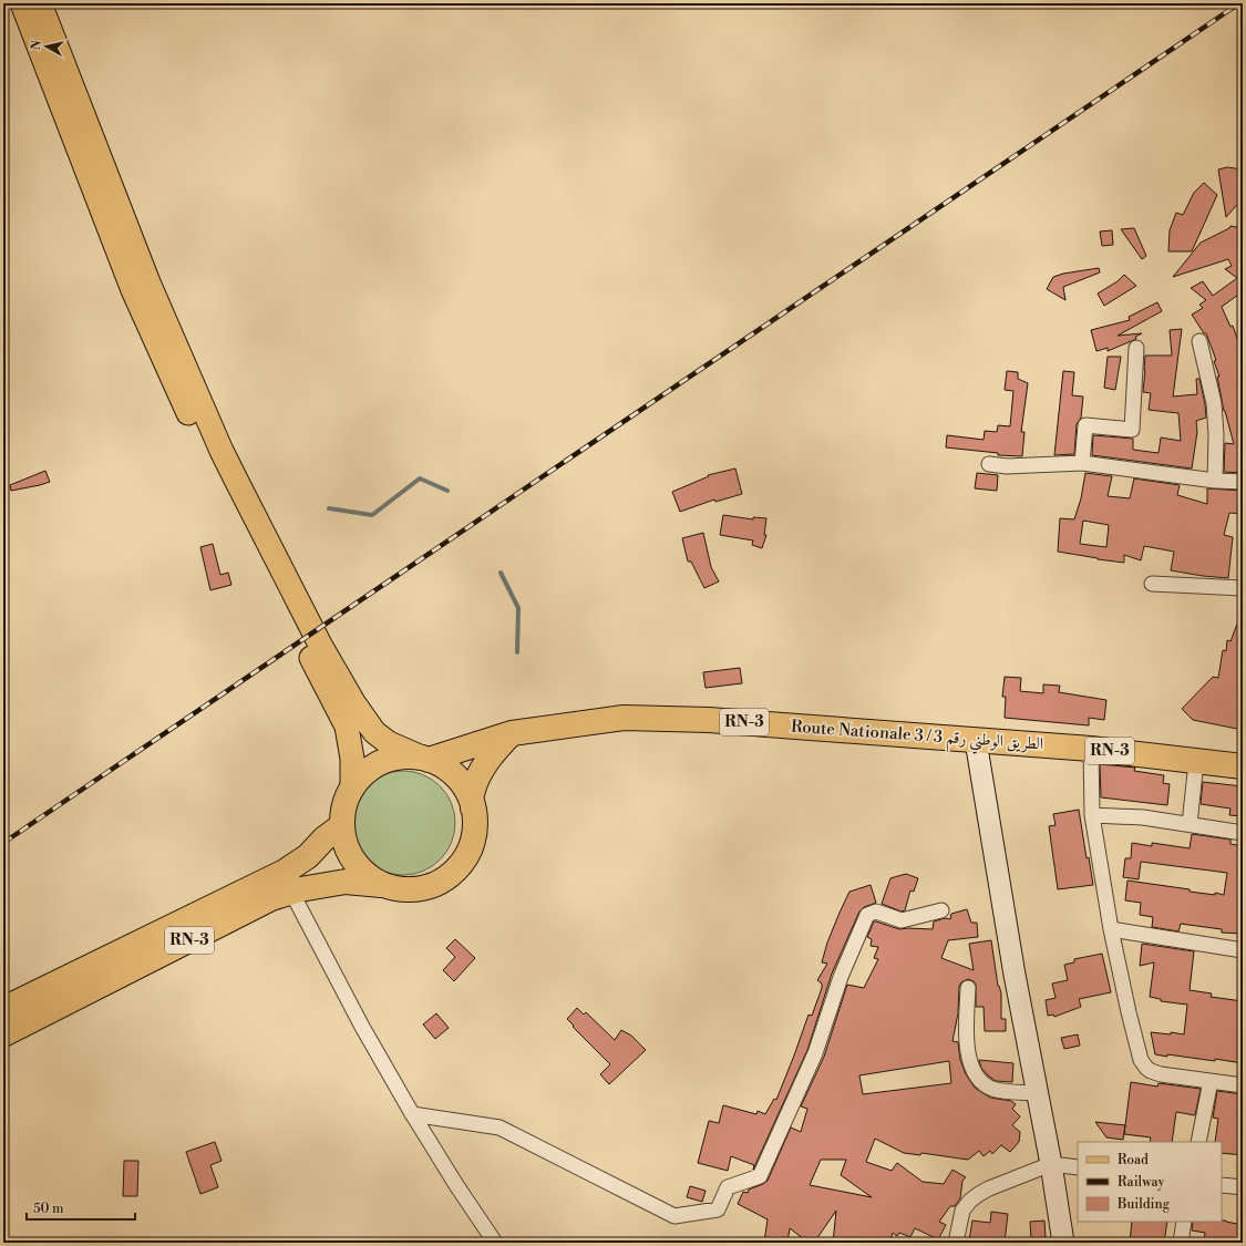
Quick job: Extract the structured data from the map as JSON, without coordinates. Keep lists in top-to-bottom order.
{
  "streets": {
    "highway": ["RN-3", "Route Nationale 3 / الطريق الوطني رقم 3"]
  },
  "crossings": [
    ["RN-3", "Route Nationale 3 / الطريق الوطني رقم 3"]
  ],
  "legend": ["Road", "Railway", "Building"],
  "scale_bar": "50 m",
  "north": "left"
}
